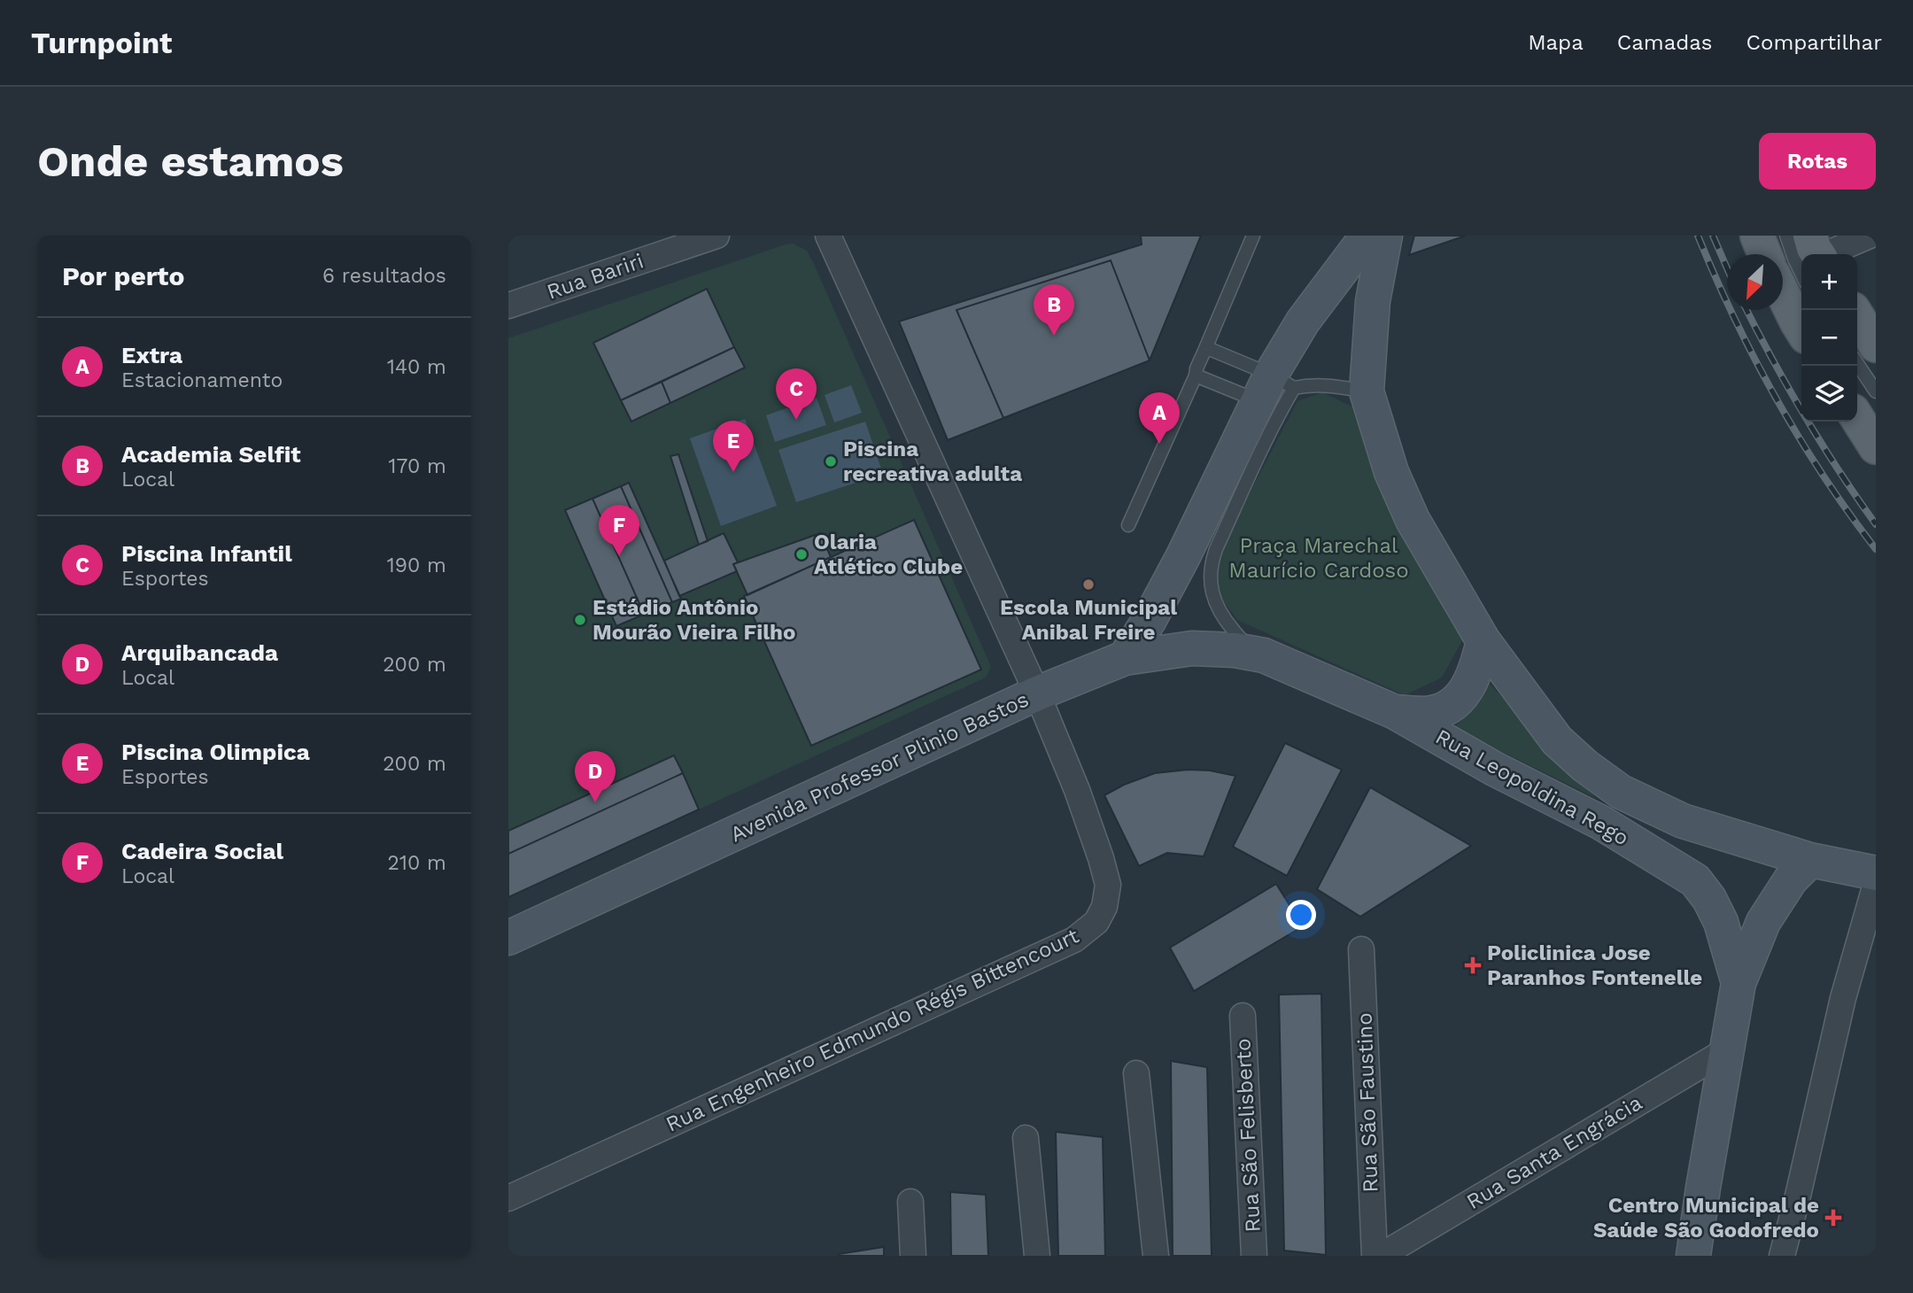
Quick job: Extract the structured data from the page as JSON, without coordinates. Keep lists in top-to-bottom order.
{
  "streets": {
    "street": [
      "Rua Bariri",
      "Avenida Professor Plinio Bastos",
      "Rua Leopoldina Rego",
      "Rua Engenheiro Edmundo Régis Bittencourt",
      "Rua São Faustino",
      "Rua São Felisberto",
      "Rua Santa Engrácia"
    ]
  },
  "crossings": [
    ["Avenida Professor Plinio Bastos", "Rua Leopoldina Rego"],
    ["Avenida Professor Plinio Bastos", "Rua Engenheiro Edmundo Régis Bittencourt"]
  ],
  "parks": ["Praça Marechal Maurício Cardoso"],
  "places": {
    "other": [
      "Piscina recreativa adulta",
      "Olaria Atlético Clube",
      "Escola Municipal Anibal Freire",
      "Estádio Antônio Mourão Vieira Filho"
    ],
    "health": ["Policlinica Jose Paranhos Fontenelle", "Centro Municipal de Saúde São Godofredo"]
  },
  "north": "bottom left",
  "page": {
    "header": "Turnpoint",
    "nav": ["Mapa", "Camadas", "Compartilhar"],
    "buttons": "Rotas",
    "title": "Onde estamos",
    "heading": ["Por perto", "6 resultados"],
    "map_buttons": ["+", "−"],
    "pins": [
      "B",
      "C",
      "A",
      "E",
      "F",
      "D"
    ],
    "list": [
      {
        "mark": "A",
        "name": "Extra",
        "note": "Estacionamento",
        "value": "140 m"
      },
      {
        "mark": "B",
        "name": "Academia Selfit",
        "note": "Local",
        "value": "170 m"
      },
      {
        "mark": "C",
        "name": "Piscina Infantil",
        "note": "Esportes",
        "value": "190 m"
      },
      {
        "mark": "D",
        "name": "Arquibancada",
        "note": "Local",
        "value": "200 m"
      },
      {
        "mark": "E",
        "name": "Piscina Olimpica",
        "note": "Esportes",
        "value": "200 m"
      },
      {
        "mark": "F",
        "name": "Cadeira Social",
        "note": "Local",
        "value": "210 m"
      }
    ]
  }
}
